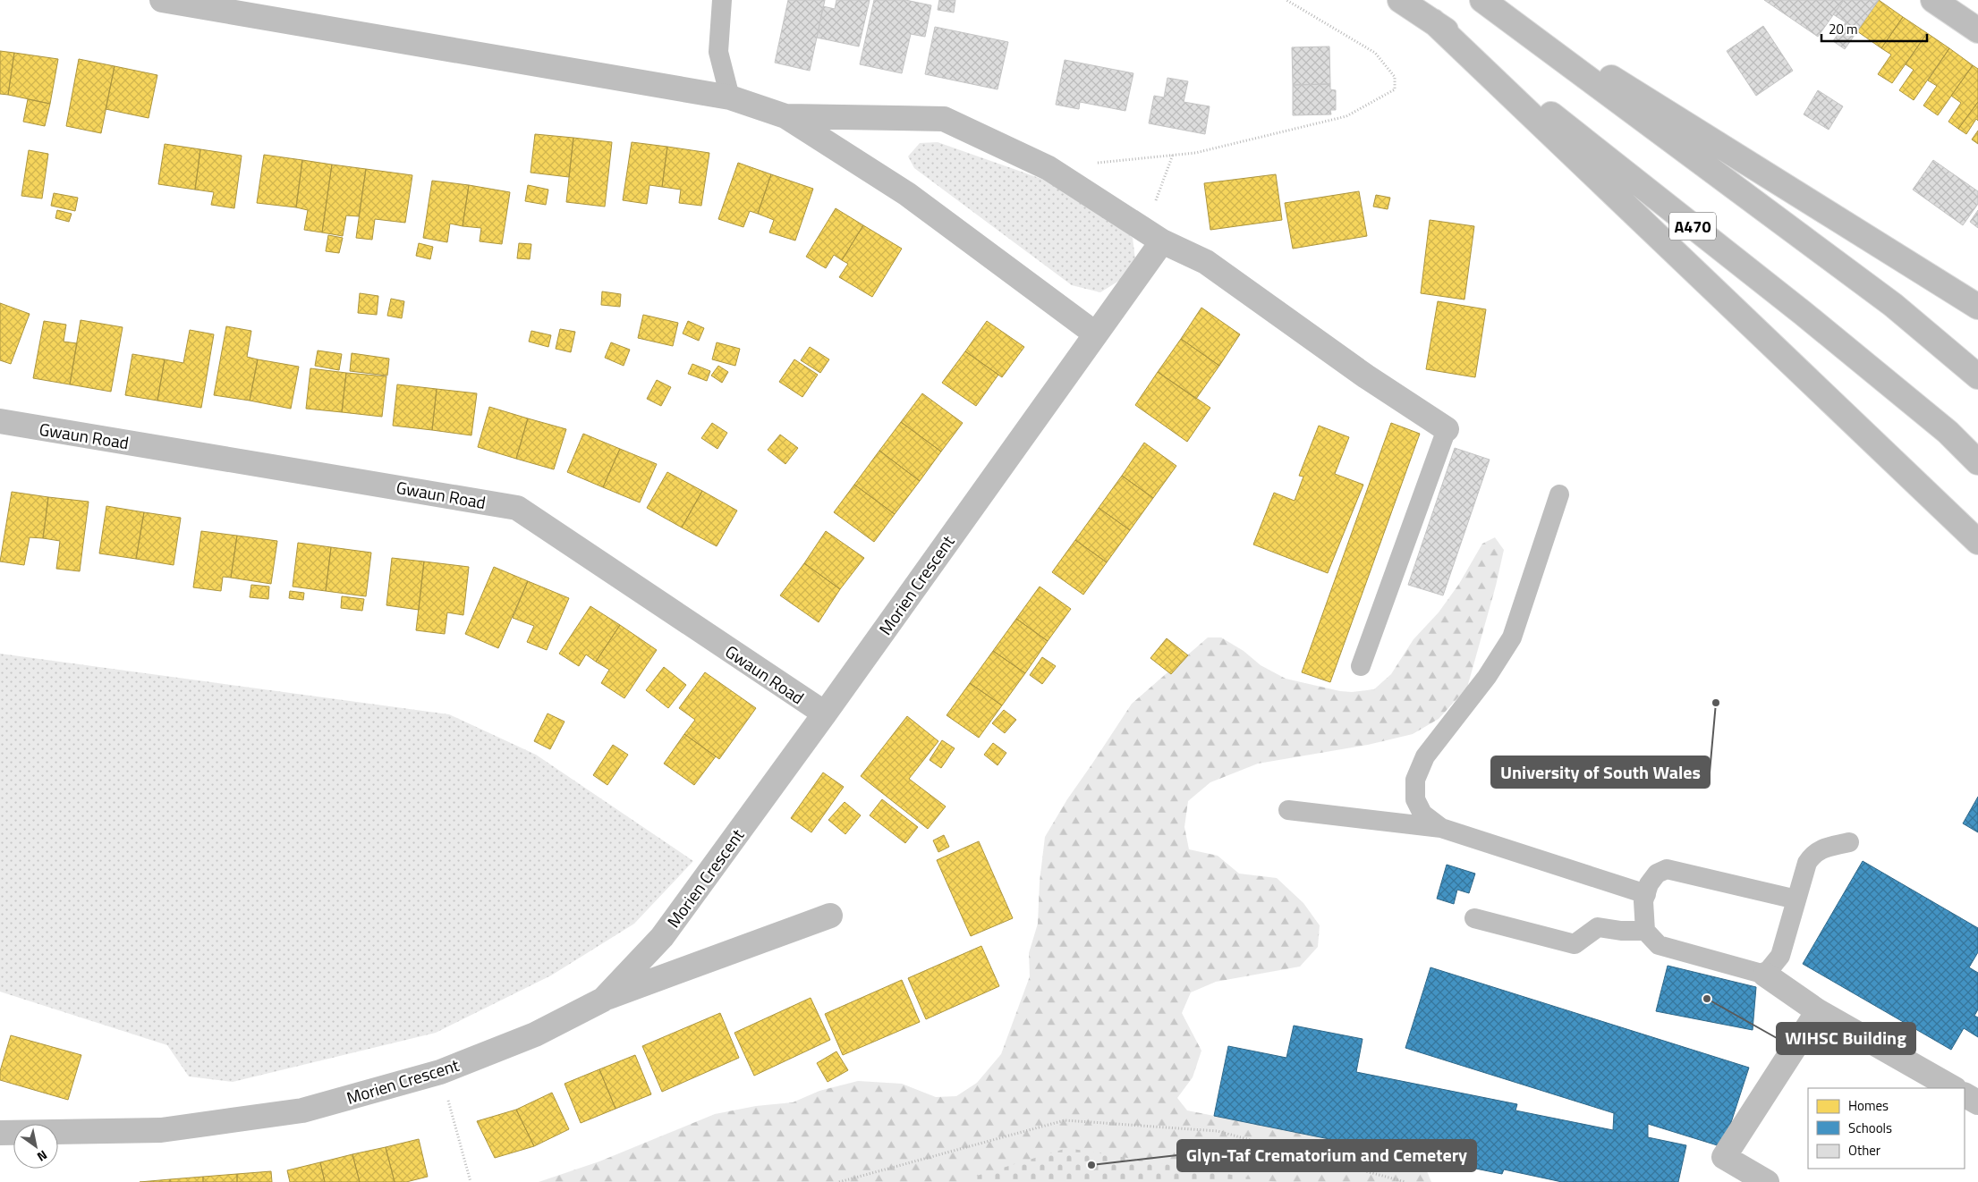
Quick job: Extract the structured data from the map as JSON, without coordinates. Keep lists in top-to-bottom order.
{
  "streets": {
    "main road": ["A470"],
    "street": ["Gwaun Road", "Morien Crescent"]
  },
  "crossings": [
    ["Gwaun Road", "Morien Crescent"]
  ],
  "places": ["University of South Wales", "WIHSC Building", "Glyn-Taf Crematorium and Cemetery"],
  "legend": ["Homes", "Schools", "Other"],
  "scale_bar": "20 m",
  "north": "bottom right"
}
